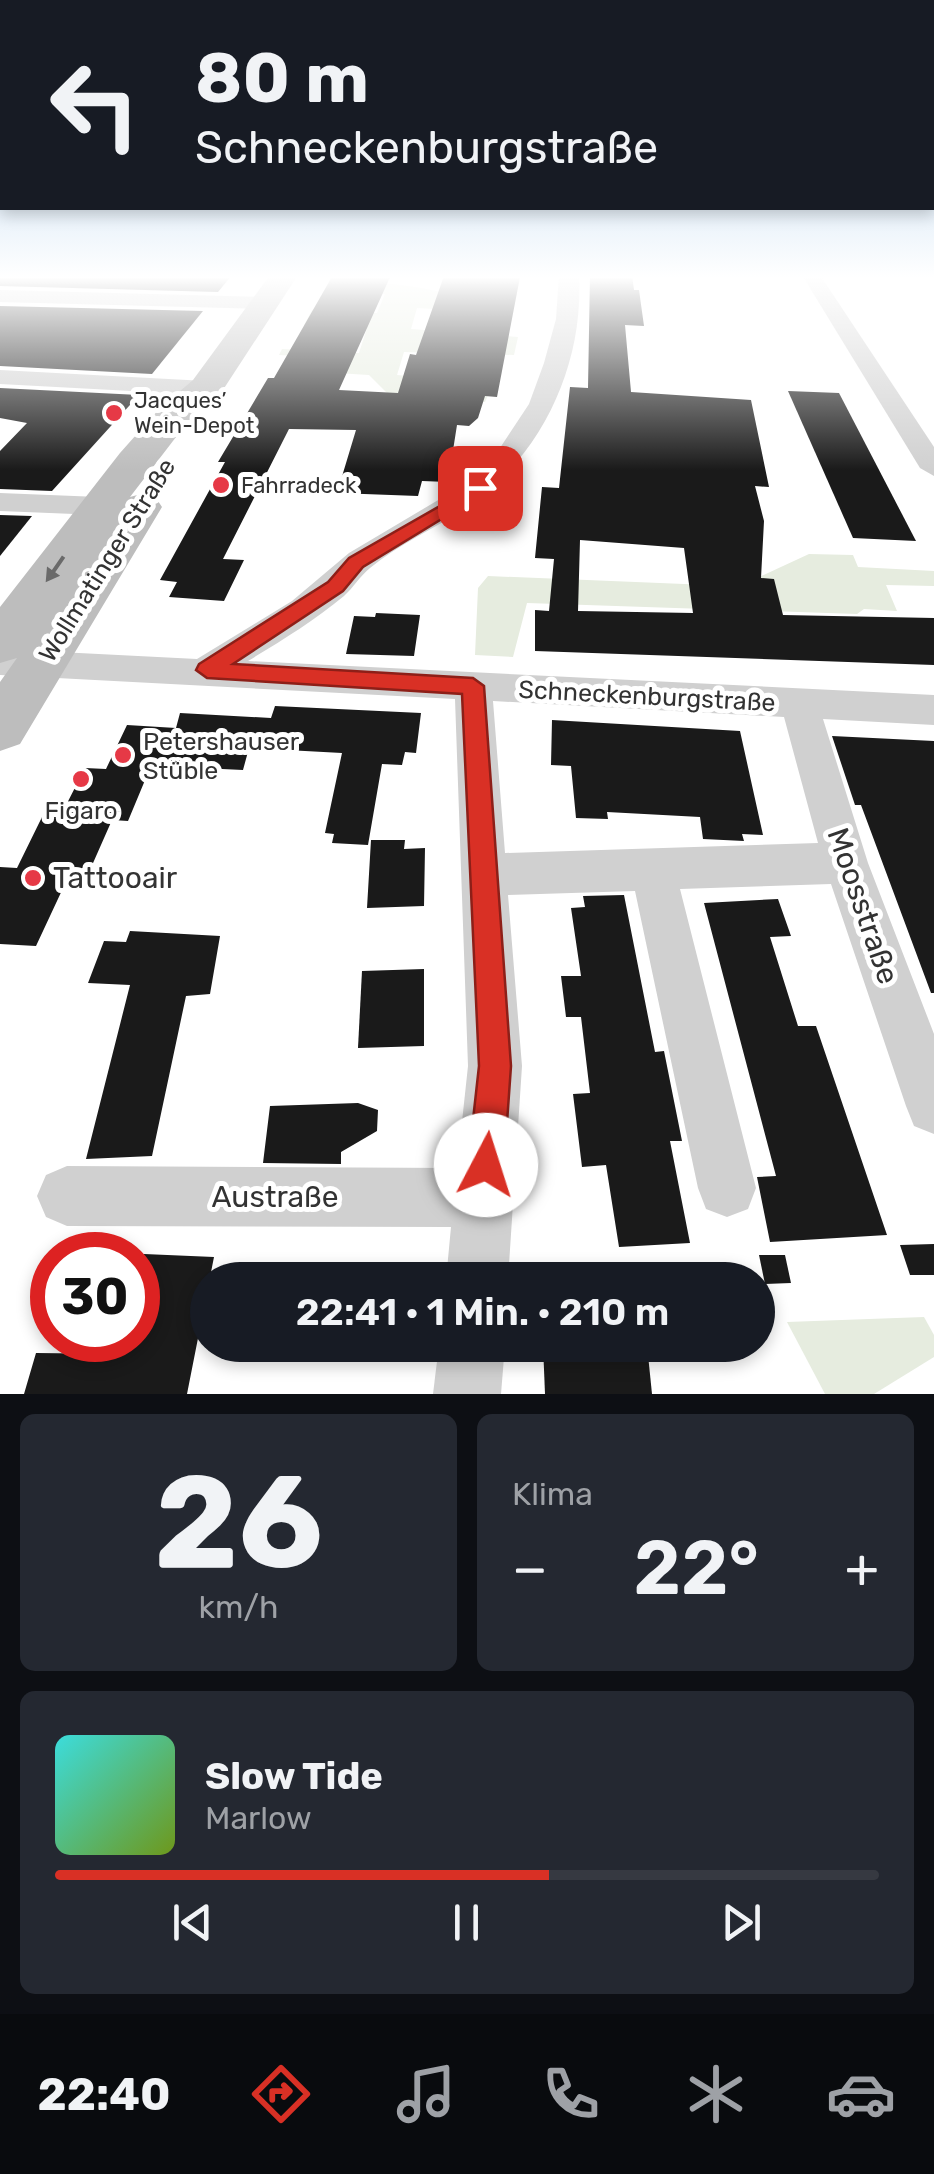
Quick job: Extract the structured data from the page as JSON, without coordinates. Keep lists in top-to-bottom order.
{
  "streets": {
    "main road": ["Wollmatinger Straße"],
    "street": ["Schneckenburgstraße", "Moosstraße", "Austraße"]
  },
  "crossings": [
    ["Wollmatinger Straße", "Schneckenburgstraße"],
    ["Schneckenburgstraße", "Moosstraße"]
  ],
  "places": [
    "Jacques’ Wein-Depot",
    "Fahrradeck",
    "Petershauser Stüble",
    "Figaro",
    "Tattooair"
  ],
  "page": {
    "turn": ["80 m", "Schneckenburgstraße"],
    "limit": "30",
    "trip": "22:41 · 1 Min. · 210 m",
    "tile": [
      ["26", "km/h"],
      "Klima"
    ],
    "heat": ["−", "22°", "+"],
    "song": ["Slow Tide", "Marlow"],
    "tabs": "22:40"
  }
}
